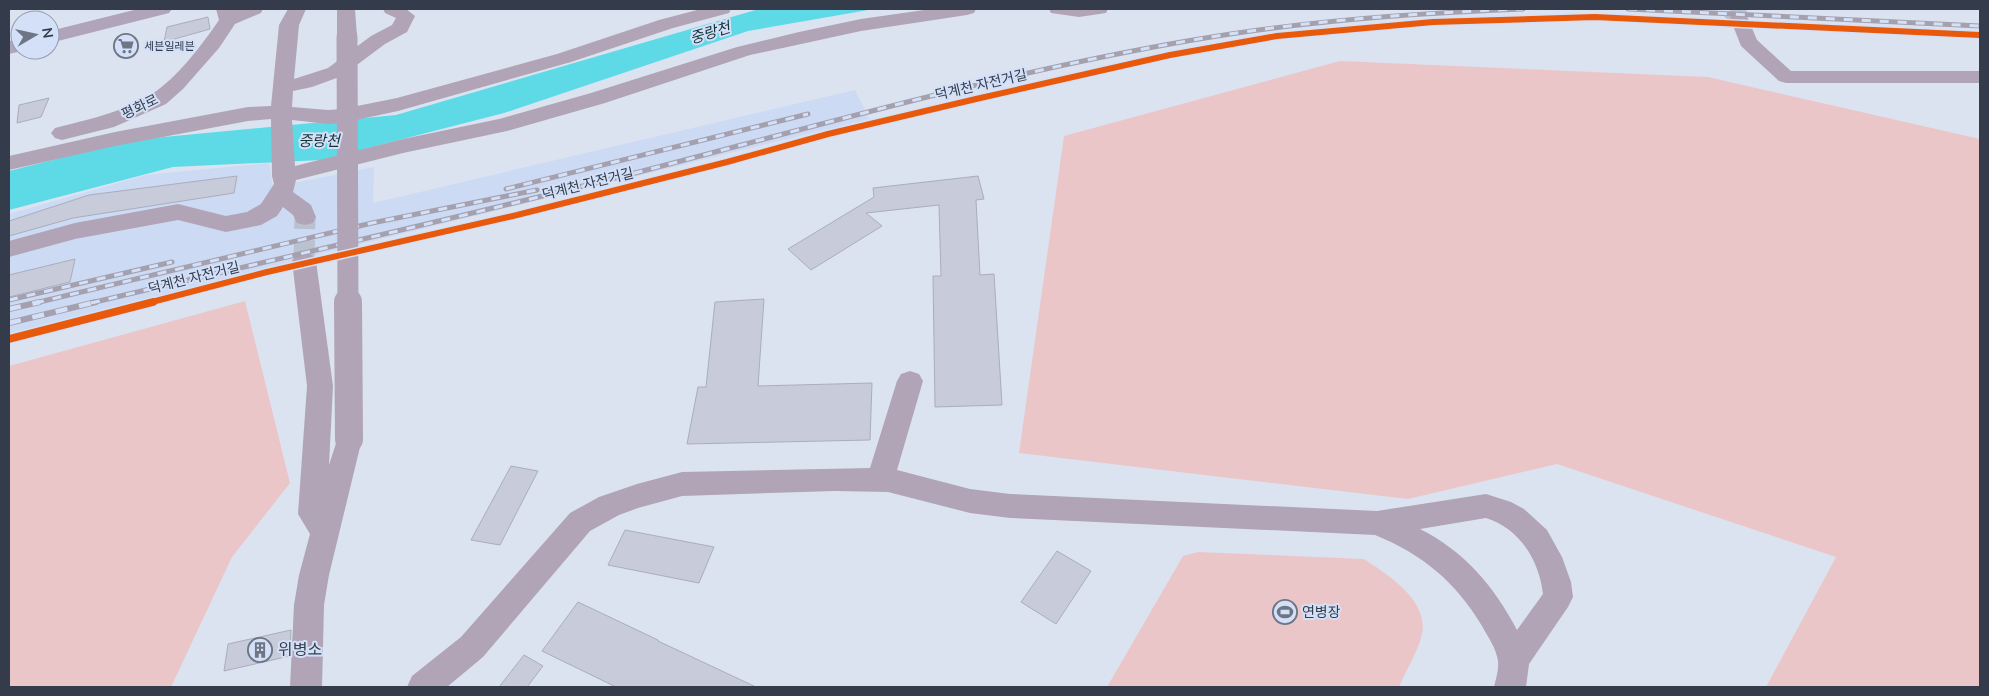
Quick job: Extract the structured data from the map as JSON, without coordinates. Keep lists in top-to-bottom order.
{
  "streets": {
    "street": ["평화로"],
    "cycle path": ["덕계천 자전거길"]
  },
  "water": ["중랑천"],
  "places": {
    "supermarket": ["세븐일레븐"],
    "sports": ["연병장"],
    "building": ["위병소"]
  },
  "north": "right"
}
